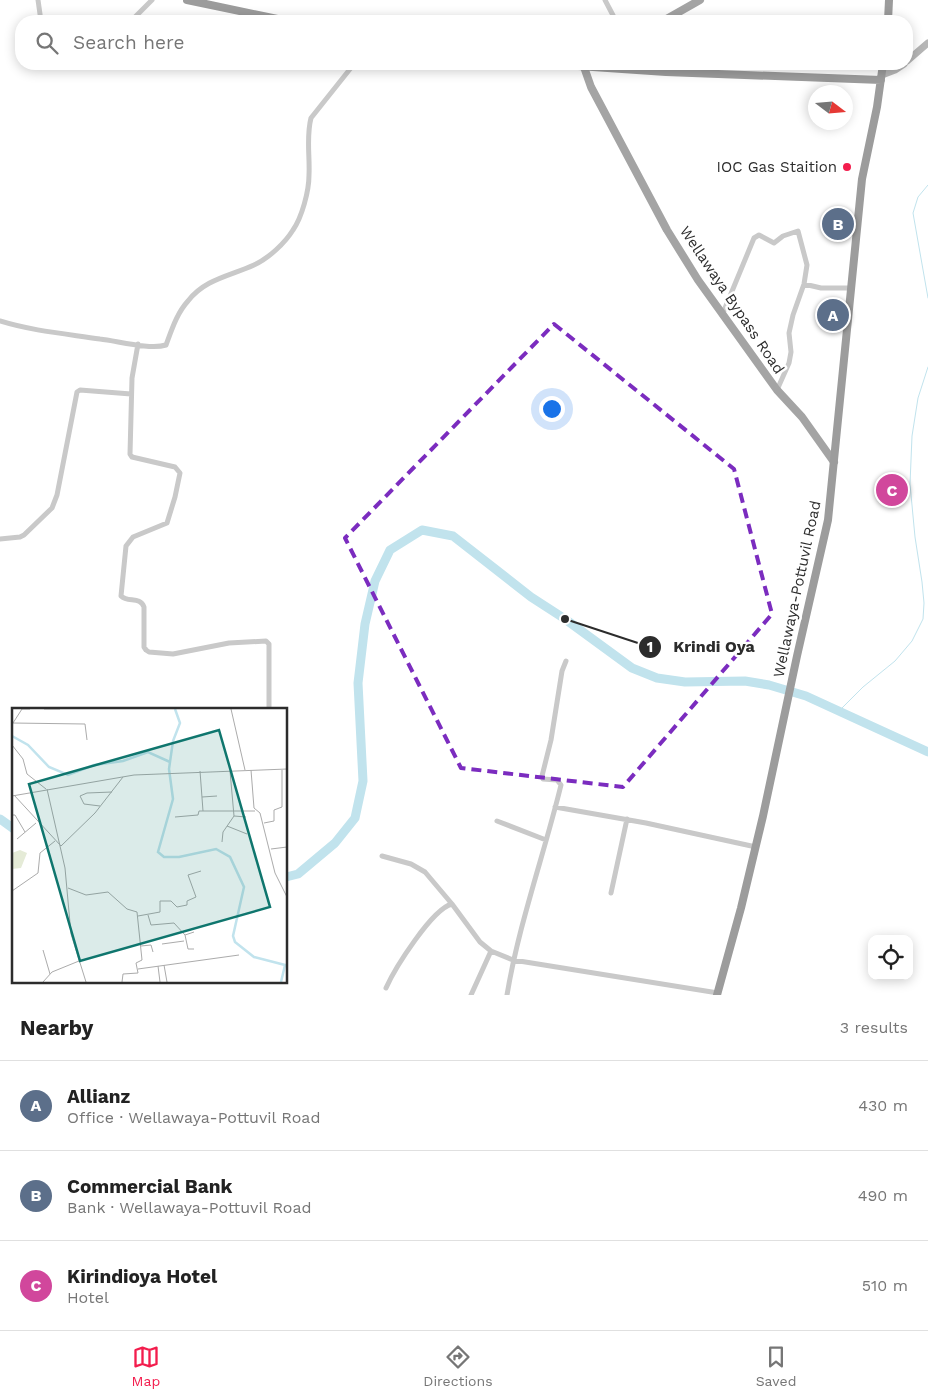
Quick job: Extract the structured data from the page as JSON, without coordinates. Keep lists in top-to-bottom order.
{
  "streets": {
    "highway": ["Wellawaya-Pottuvil Road"],
    "main road": ["Wellawaya Bypass Road"]
  },
  "crossings": [
    ["Wellawaya Bypass Road", "Wellawaya-Pottuvil Road"]
  ],
  "places": ["IOC Gas Staition", "Krindi Oya"],
  "north": "right",
  "page": {
    "search": "Search here",
    "pins": ["B", "A", "C"],
    "heading": ["Nearby", "3 results"],
    "list": [
      {
        "mark": "A",
        "name": "Allianz",
        "note": "Office · Wellawaya-Pottuvil Road",
        "value": "430 m"
      },
      {
        "mark": "B",
        "name": "Commercial Bank",
        "note": "Bank · Wellawaya-Pottuvil Road",
        "value": "490 m"
      },
      {
        "mark": "C",
        "name": "Kirindioya Hotel",
        "note": "Hotel",
        "value": "510 m"
      }
    ],
    "nav": ["Map", "Directions", "Saved"]
  }
}
